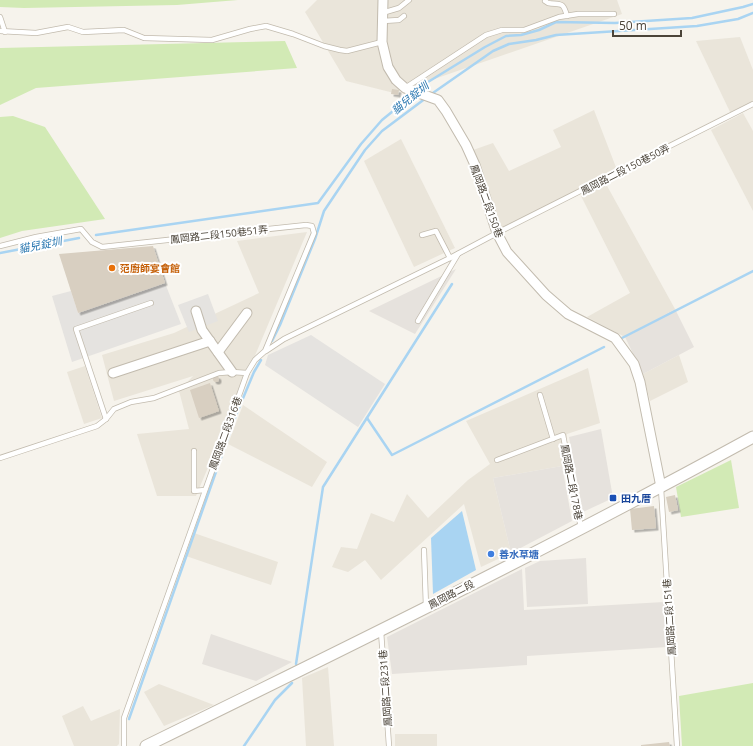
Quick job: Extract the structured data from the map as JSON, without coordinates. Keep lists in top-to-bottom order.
{
  "streets": {
    "street": ["鳳岡路二段150巷", "鳳岡路二段"],
    "lane": [
      "鳳岡路二段150巷50弄",
      "鳳岡路二段150巷51弄",
      "鳳岡路二段316巷",
      "鳳岡路二段178巷",
      "鳳岡路二段151巷",
      "鳳岡路二段231巷"
    ]
  },
  "crossings": [
    ["鳳岡路二段150巷50弄", "鳳岡路二段150巷"],
    ["鳳岡路二段150巷50弄", "鳳岡路二段150巷51弄"],
    ["鳳岡路二段150巷", "鳳岡路二段150巷51弄"],
    ["鳳岡路二段150巷", "鳳岡路二段"],
    ["鳳岡路二段150巷", "鳳岡路二段151巷"],
    ["鳳岡路二段150巷51弄", "鳳岡路二段316巷"],
    ["鳳岡路二段178巷", "鳳岡路二段"],
    ["鳳岡路二段", "鳳岡路二段151巷"],
    ["鳳岡路二段", "鳳岡路二段231巷"]
  ],
  "water": ["貓兒錠圳"],
  "places": {
    "other": ["范廚師宴會館", "善水草塘"],
    "transit": ["田九厝"]
  },
  "scale_bar": "50 m"
}
